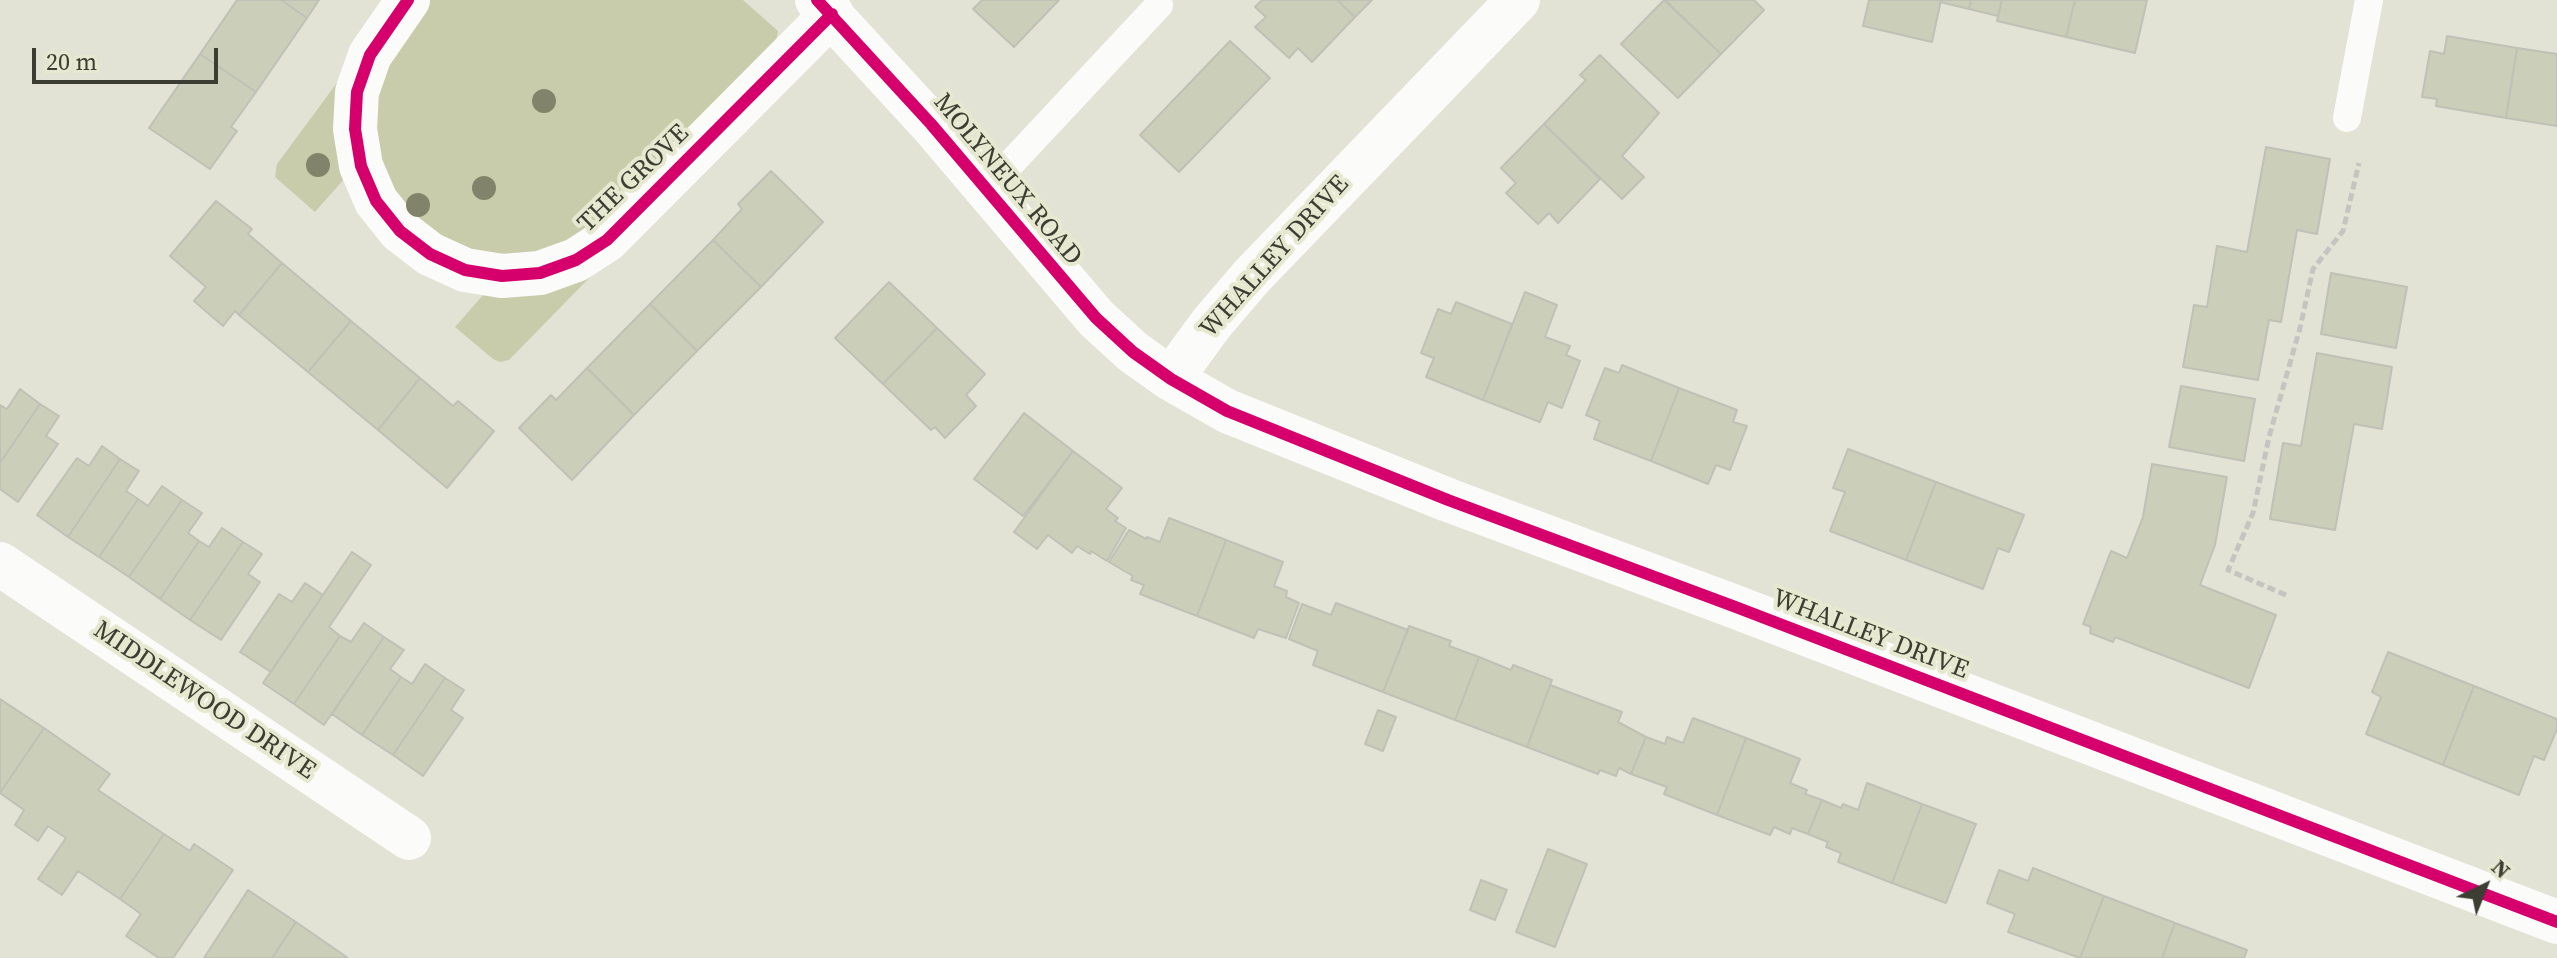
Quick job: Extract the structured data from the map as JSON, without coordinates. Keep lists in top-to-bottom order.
{
  "streets": {
    "street": [
      "THE GROVE",
      "MOLYNEUX ROAD",
      "WHALLEY DRIVE",
      "MIDDLEWOOD DRIVE"
    ]
  },
  "crossings": [
    ["THE GROVE", "MOLYNEUX ROAD"],
    ["MOLYNEUX ROAD", "WHALLEY DRIVE"]
  ],
  "scale_bar": "20 m",
  "north": "top right"
}
